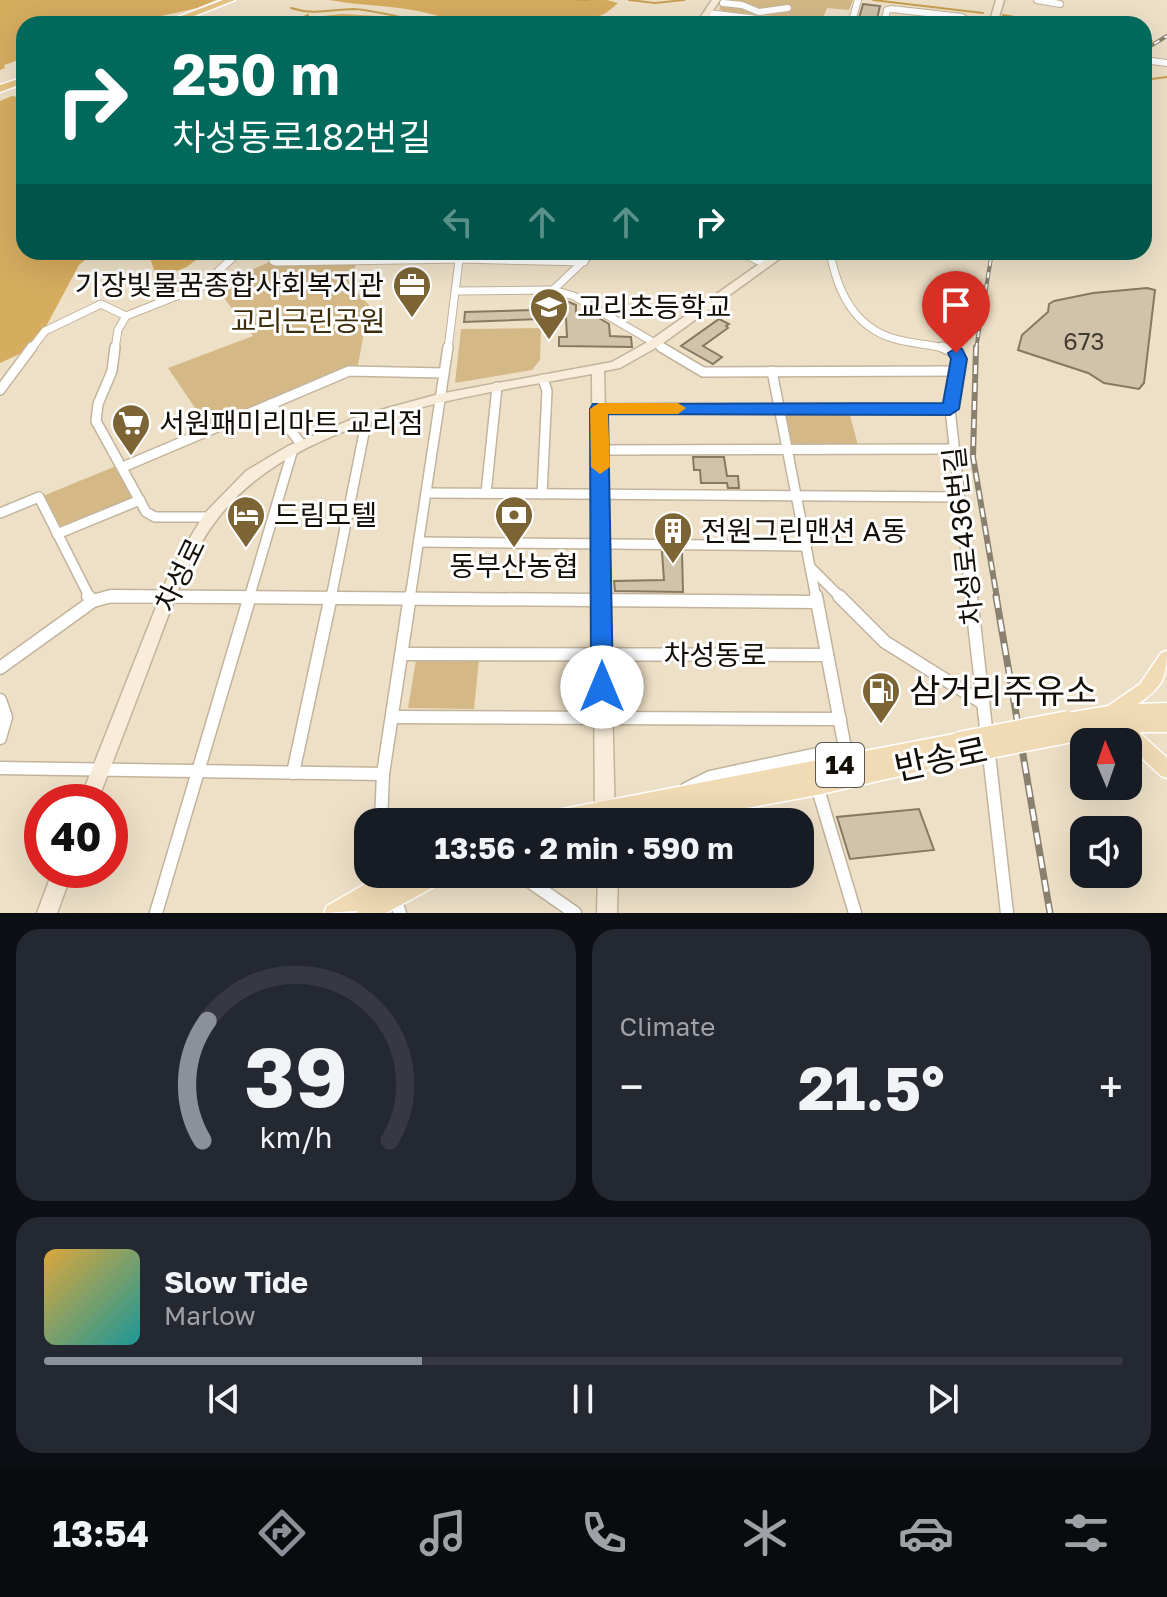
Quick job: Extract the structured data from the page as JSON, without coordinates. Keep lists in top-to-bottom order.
{
  "streets": {
    "main road": ["차성로", "반송로", "14"],
    "street": ["차성로436번길", "차성동로"]
  },
  "crossings": [
    ["차성로", "차성동로"]
  ],
  "parks": ["교리근린공원"],
  "places": {
    "office": ["기장빛물꿈종합사회복지관"],
    "school or university": ["교리초등학교"],
    "supermarket": ["서원패미리마트 교리점"],
    "hotel": ["드림모텔"],
    "bank": ["동부산농협"],
    "building": ["전원그린맨션 A동"],
    "fuel station": ["삼거리주유소"]
  },
  "house_numbers": ["673"],
  "north": "top",
  "page": {
    "turn": ["250 m", "차성동로182번길"],
    "limit": "40",
    "trip": "13:56 · 2 min · 590 m",
    "tile": "Climate",
    "heat": ["−", "21.5°", "+"],
    "song": ["Slow Tide", "Marlow"],
    "tabs": "13:54",
    "gauge": ["39", "km/h"]
  }
}
